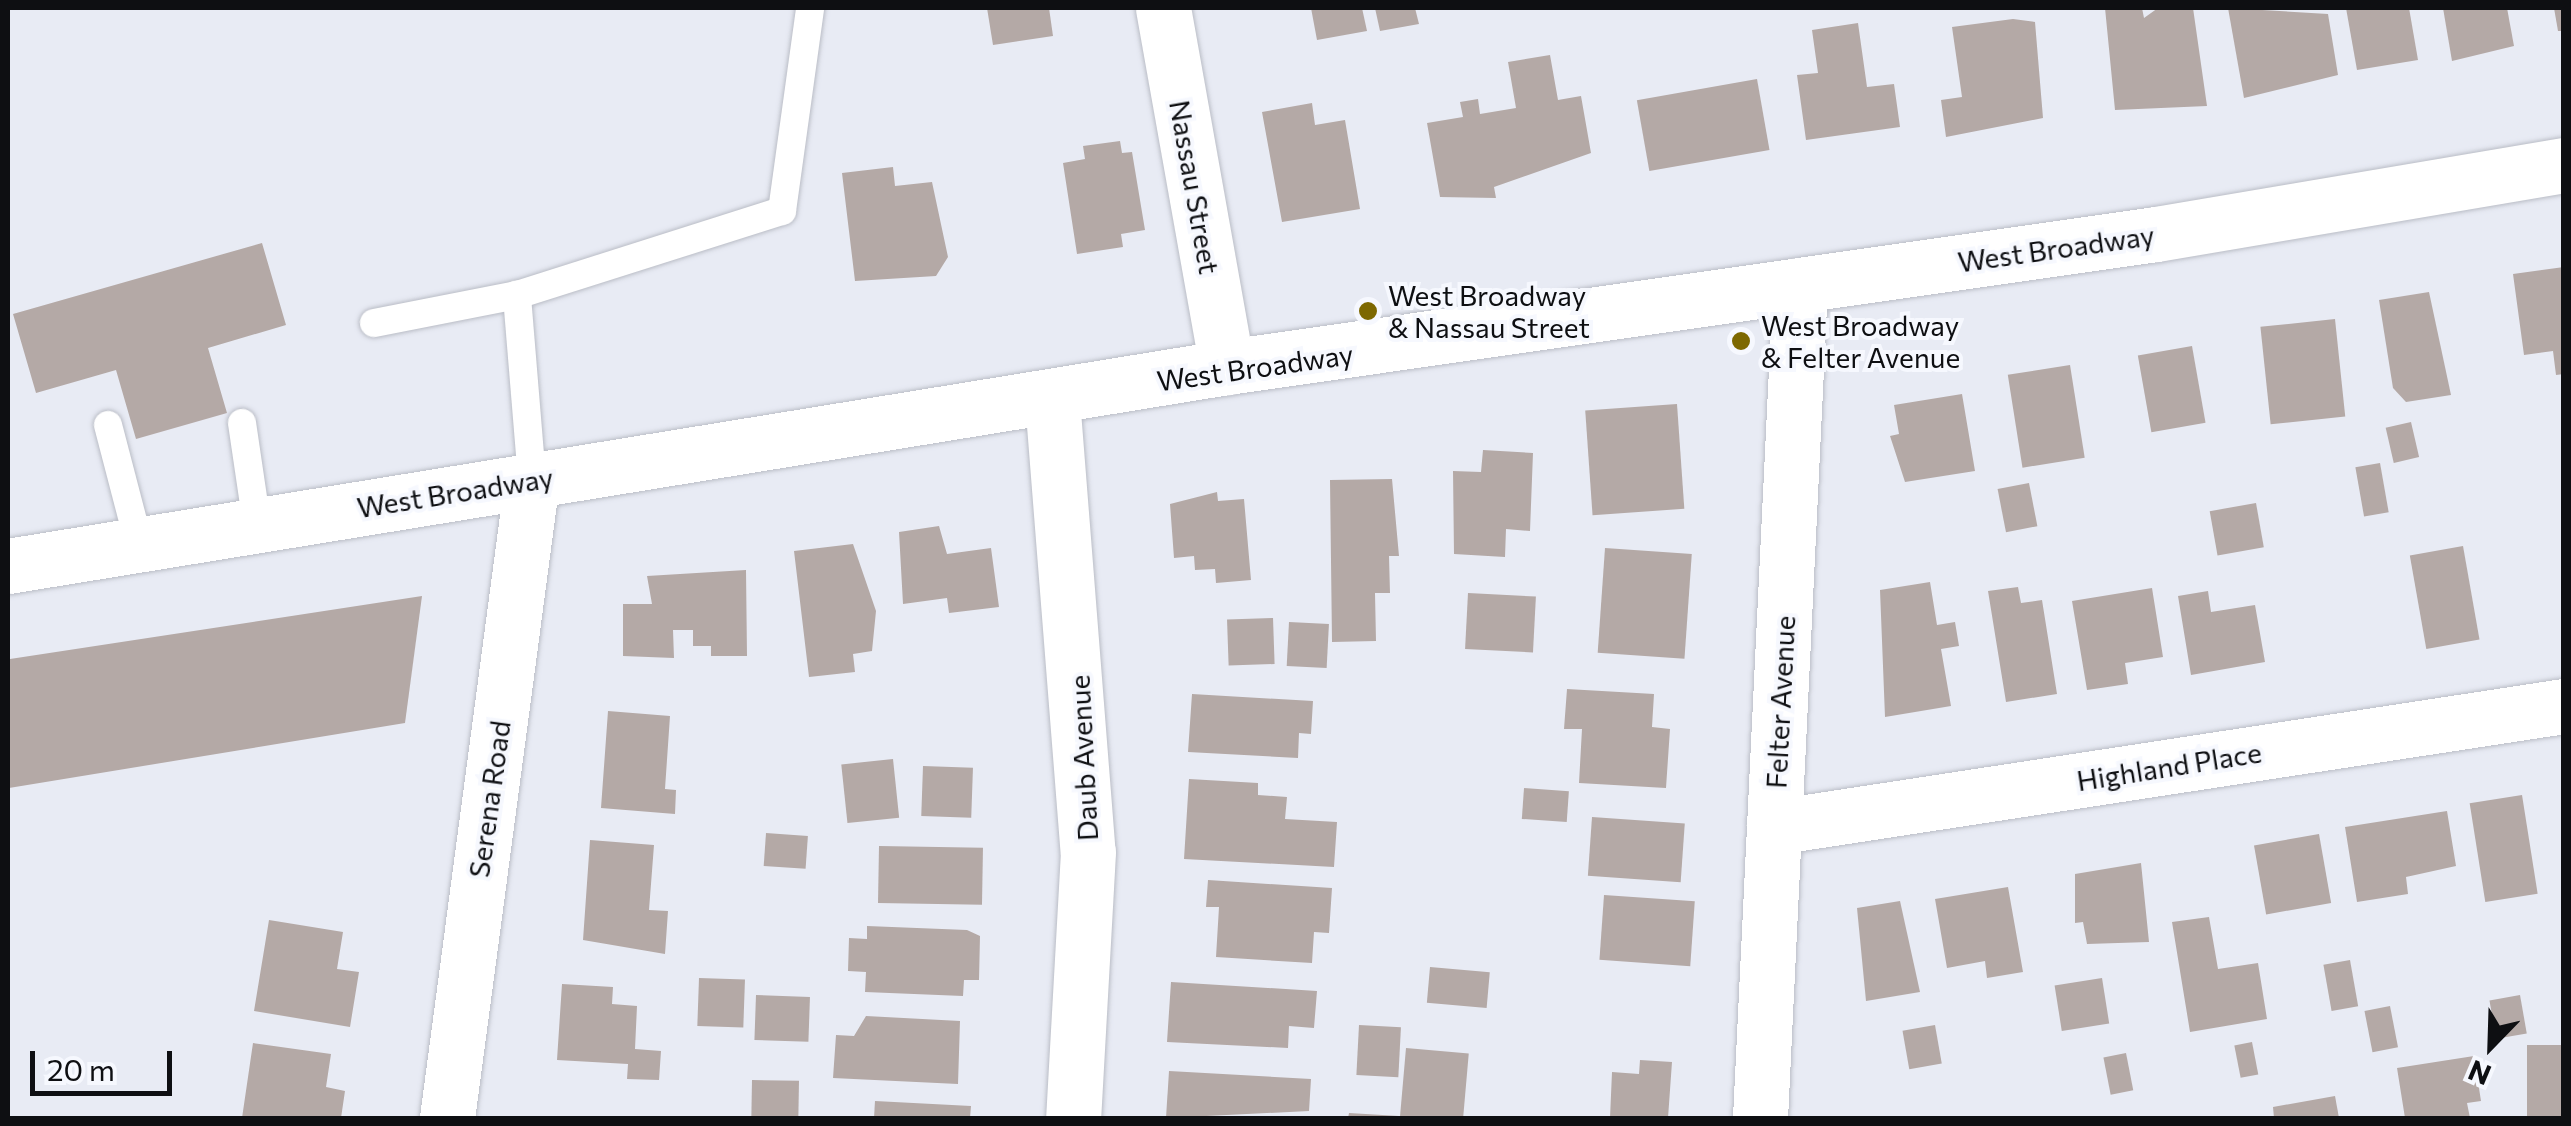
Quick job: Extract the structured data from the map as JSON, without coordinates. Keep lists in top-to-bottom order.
{
  "streets": {
    "street": [
      "Nassau Street",
      "West Broadway",
      "Felter Avenue",
      "Daub Avenue",
      "Highland Place",
      "Serena Road"
    ]
  },
  "crossings": [
    ["Nassau Street", "West Broadway"],
    ["West Broadway", "Felter Avenue"],
    ["West Broadway", "Daub Avenue"],
    ["West Broadway", "Serena Road"],
    ["Felter Avenue", "Highland Place"]
  ],
  "places": ["West Broadway & Nassau Street", "West Broadway & Felter Avenue"],
  "scale_bar": "20 m",
  "north": "bottom left"
}
